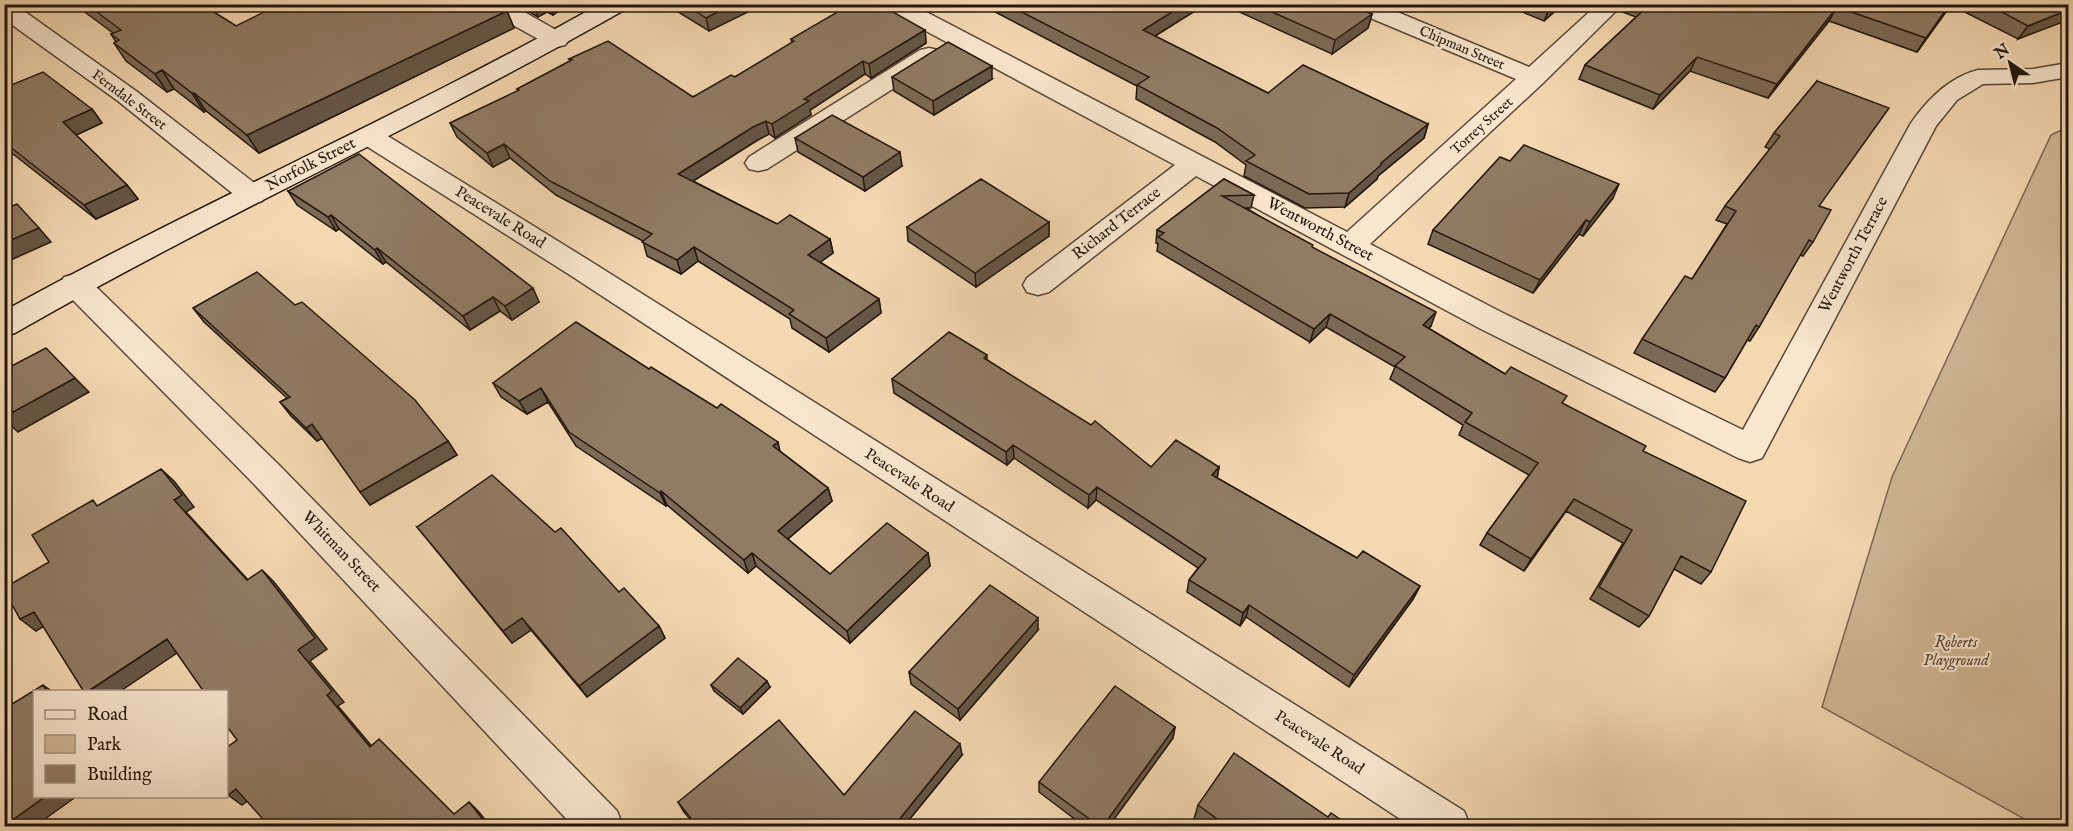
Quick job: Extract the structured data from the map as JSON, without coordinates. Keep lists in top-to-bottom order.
{
  "streets": {
    "street": [
      "Chipman Street",
      "Ferndale Street",
      "Torrey Street",
      "Norfolk Street",
      "Peacevale Road",
      "Richard Terrace",
      "Wentworth Street",
      "Wentworth Terrace",
      "Whitman Street"
    ]
  },
  "crossings": [
    ["Chipman Street", "Torrey Street"],
    ["Ferndale Street", "Norfolk Street"],
    ["Torrey Street", "Wentworth Street"],
    ["Norfolk Street", "Peacevale Road"],
    ["Norfolk Street", "Whitman Street"],
    ["Richard Terrace", "Wentworth Street"],
    ["Wentworth Street", "Wentworth Terrace"]
  ],
  "parks": ["Roberts Playground"],
  "legend": ["Road", "Park", "Building"],
  "north": "top left"
}
